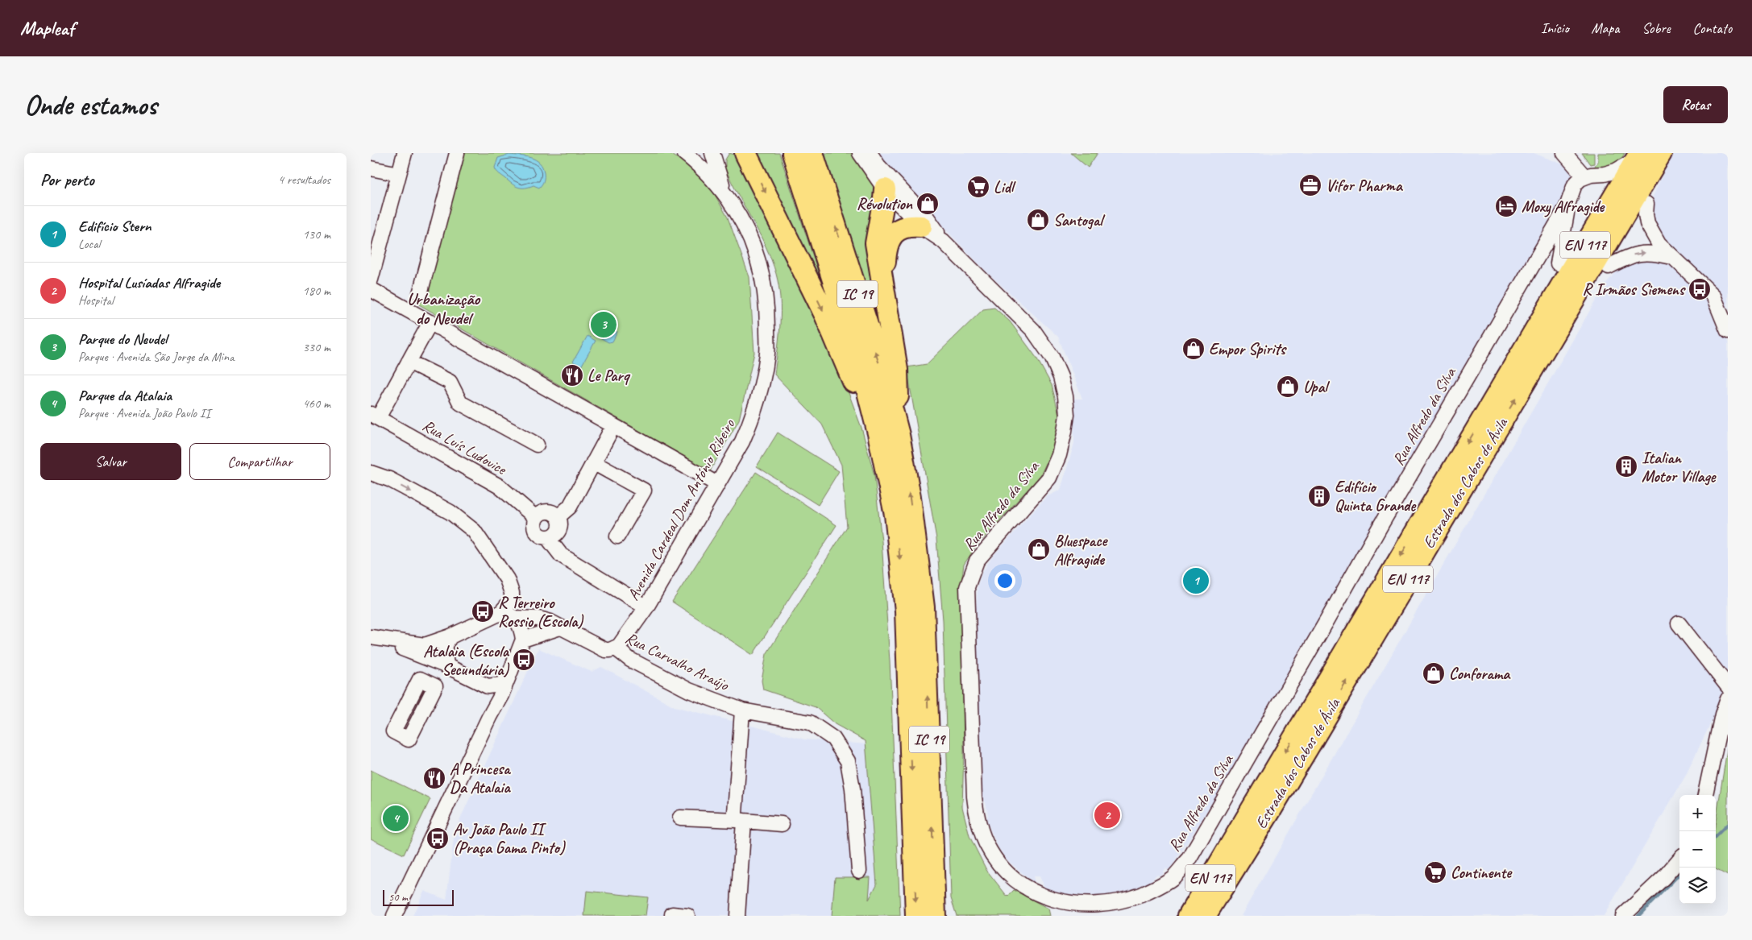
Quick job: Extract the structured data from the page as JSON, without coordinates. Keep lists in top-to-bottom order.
{
  "streets": {
    "highway": ["EN 117", "IC 19", "Estrada dos Cabos de Ávila"],
    "street": [
      "Rua Alfredo da Silva",
      "Rua Luís Ludovice",
      "Avenida Cardeal Dom António Ribeiro",
      "Rua Carvalho Araújo"
    ]
  },
  "crossings": [
    ["Avenida Cardeal Dom António Ribeiro", "Rua Carvalho Araújo"]
  ],
  "districts": ["Urbanização do Neudel"],
  "places": {
    "office": ["Vifor Pharma"],
    "supermarket": ["Lidl", "Continente"],
    "shop": [
      "Révolution",
      "Santogal",
      "Empor Spirits",
      "Upal",
      "Bluespace Alfragide",
      "Conforama"
    ],
    "hotel": ["Moxy Alfragide"],
    "bus stop": [
      "R Irmãos Siemens",
      "R Terreiro Rossio (Escola)",
      "Atalaia (Escola Secundária)",
      "Av João Paulo II (Praça Gama Pinto)"
    ],
    "restaurant": ["Le Parq", "A Princesa Da Atalaia"],
    "building": ["Italian Motor Village", "Edifício Quinta Grande"]
  },
  "scale_bar": "50 m",
  "page": {
    "header": "Mapleaf",
    "nav": [
      "Início",
      "Mapa",
      "Sobre",
      "Contato"
    ],
    "buttons": [
      "Rotas",
      ["Salvar", "Compartilhar"]
    ],
    "title": "Onde estamos",
    "heading": ["Por perto", "4 resultados"],
    "list": [
      {
        "mark": "1",
        "name": "Edifício Stern",
        "note": "Local",
        "value": "130 m"
      },
      {
        "mark": "2",
        "name": "Hospital Lusíadas Alfragide",
        "note": "Hospital",
        "value": "180 m"
      },
      {
        "mark": "3",
        "name": "Parque do Neudel",
        "note": "Parque · Avenida São Jorge da Mina",
        "value": "330 m"
      },
      {
        "mark": "4",
        "name": "Parque da Atalaia",
        "note": "Parque · Avenida João Paulo II",
        "value": "460 m"
      }
    ],
    "pins": [
      "3",
      "1",
      "2",
      "4"
    ],
    "map_buttons": ["+", "−"],
    "scale": "50 m"
  }
}
